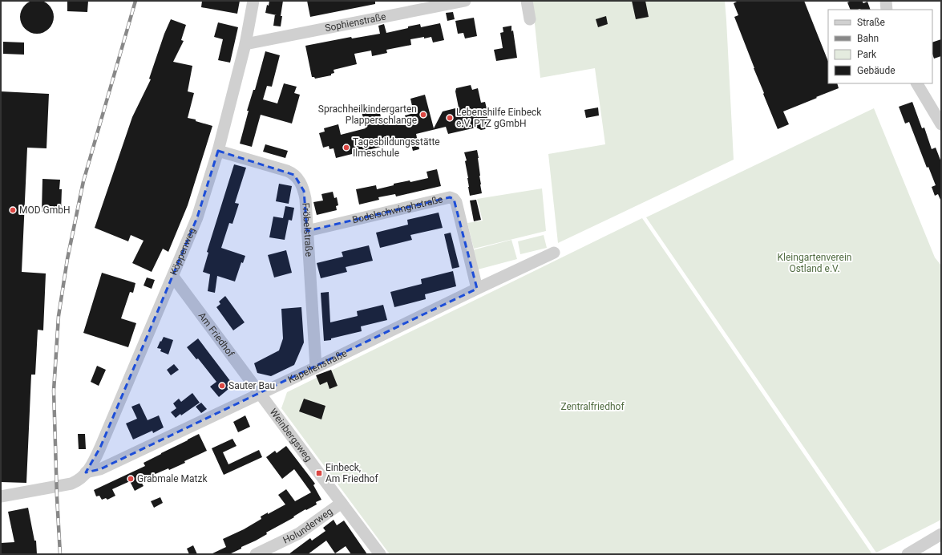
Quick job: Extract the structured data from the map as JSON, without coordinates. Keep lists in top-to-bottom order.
{
  "streets": {
    "street": [
      "Sophienstraße",
      "Bodelschwinghstraße",
      "Fröbelstraße",
      "Köppenweg",
      "Am Friedhof",
      "Kapellenstraße",
      "Weinbergsweg",
      "Holunderweg"
    ]
  },
  "crossings": [
    ["Sophienstraße", "Köppenweg"],
    ["Bodelschwinghstraße", "Fröbelstraße"],
    ["Bodelschwinghstraße", "Kapellenstraße"],
    ["Fröbelstraße", "Köppenweg"],
    ["Fröbelstraße", "Kapellenstraße"],
    ["Köppenweg", "Am Friedhof"],
    ["Köppenweg", "Kapellenstraße"],
    ["Am Friedhof", "Kapellenstraße"],
    ["Am Friedhof", "Weinbergsweg"],
    ["Kapellenstraße", "Weinbergsweg"],
    ["Weinbergsweg", "Holunderweg"]
  ],
  "parks": ["Kleingartenverein Ostland e.V.", "Zentralfriedhof"],
  "places": {
    "other": [
      "Sprachheilkindergarten Plapperschlange",
      "Lebenshilfe Einbeck e.V. PTZ gGmbH",
      "Tagesbildungsstätte Ilmeschule",
      "MOD GmbH",
      "Sauter Bau",
      "Grabmale Matzk"
    ],
    "transit": ["Einbeck, Am Friedhof"]
  },
  "legend": [
    "Straße",
    "Bahn",
    "Park",
    "Gebäude"
  ]
}
